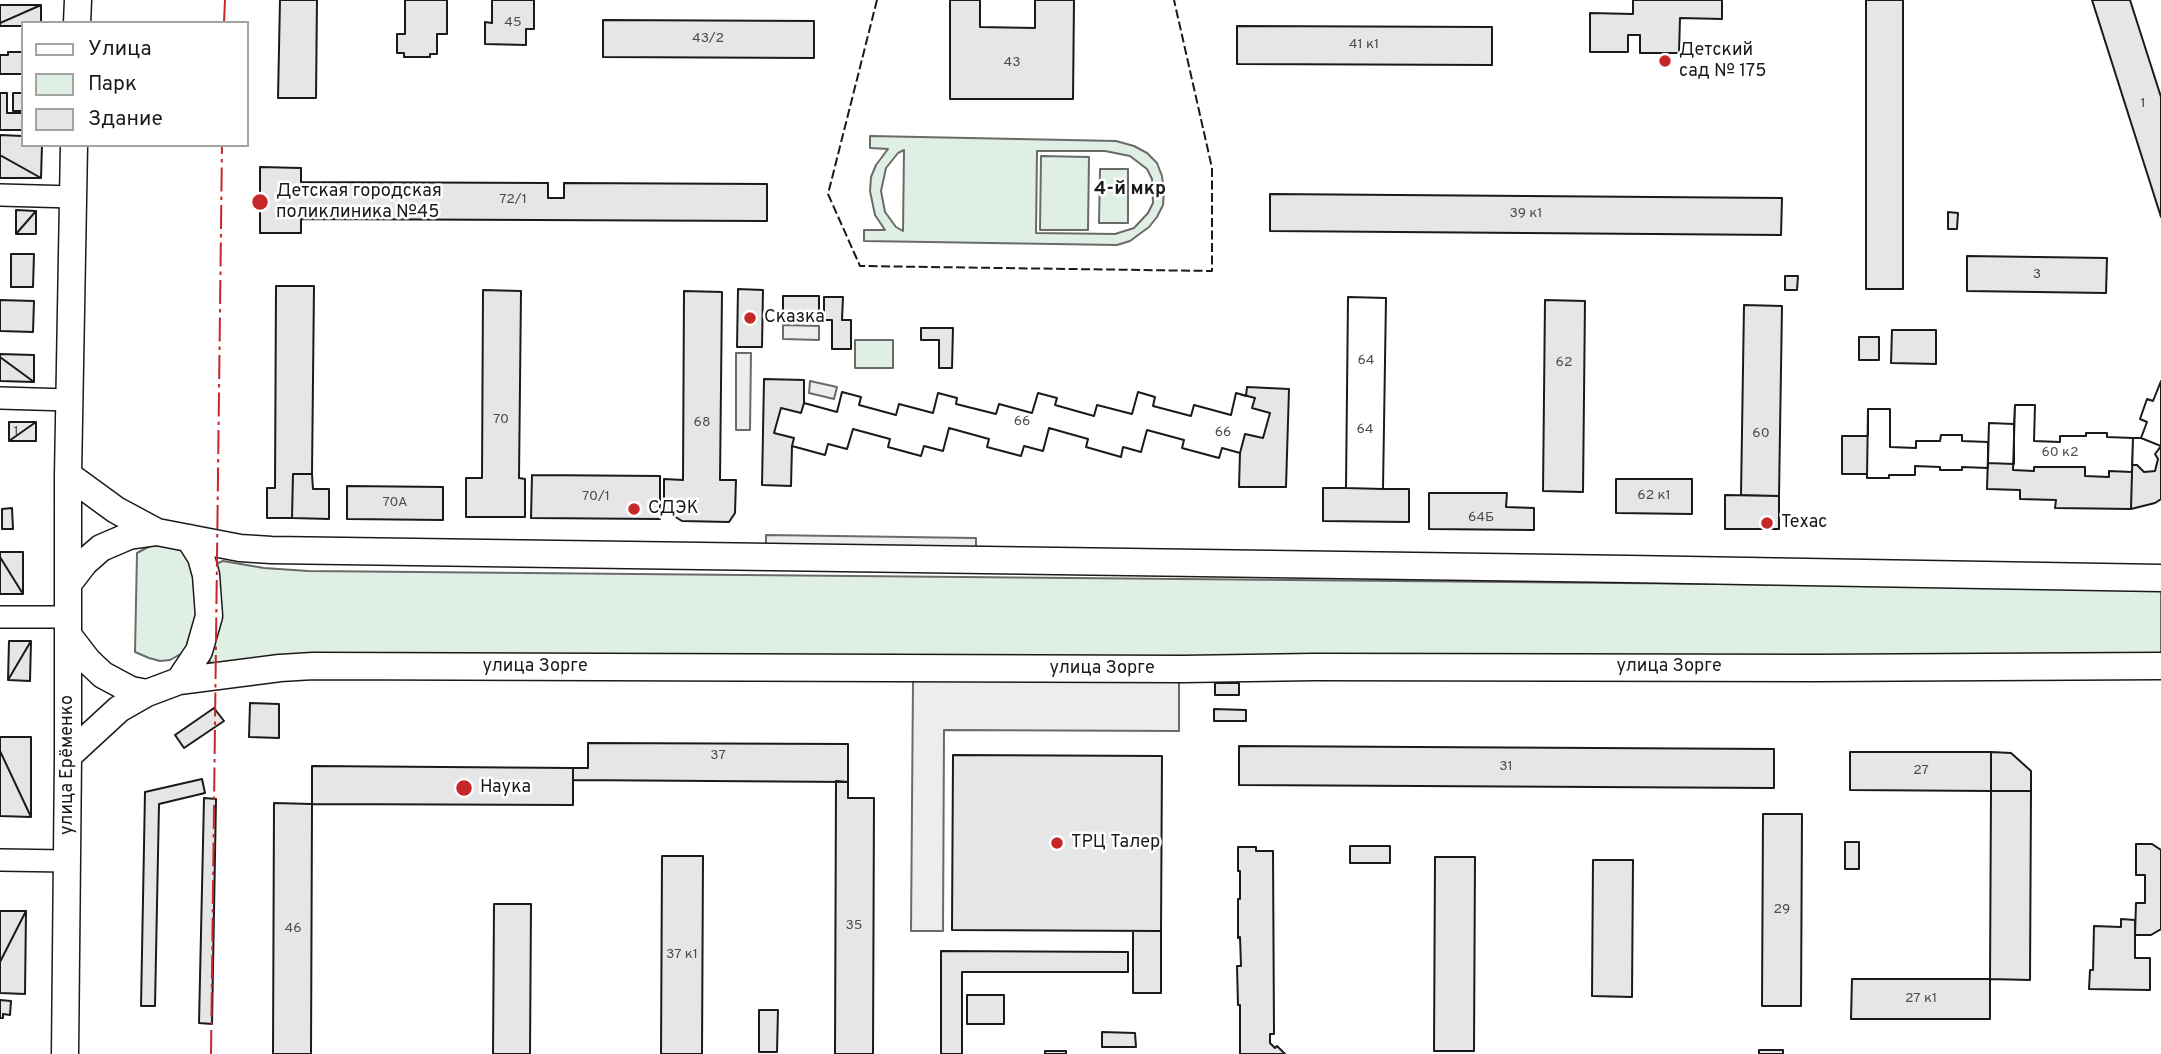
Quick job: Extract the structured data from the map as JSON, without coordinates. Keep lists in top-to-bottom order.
{
  "streets": {
    "main road": ["улица Зорге", "улица Ерёменко"]
  },
  "crossings": [
    ["улица Зорге", "улица Ерёменко"]
  ],
  "districts": ["4-й мкр"],
  "places": [
    "Детский сад № 175",
    "Детская городская поликлиника №45",
    "Сказка",
    "СДЭК",
    "Техас",
    "Наука",
    "ТРЦ Талер"
  ],
  "house_numbers": [
    "45",
    "43/2",
    "41 к1",
    "43",
    "1",
    "72/1",
    "39 к1",
    "3",
    "64",
    "62",
    "70",
    "66",
    "68",
    "64",
    "1",
    "66",
    "60",
    "60 к2",
    "62 к1",
    "70/1",
    "70А",
    "64Б",
    "37",
    "31",
    "27",
    "29",
    "35",
    "46",
    "37 к1",
    "27 к1"
  ],
  "legend": ["Улица", "Парк", "Здание"]
}
